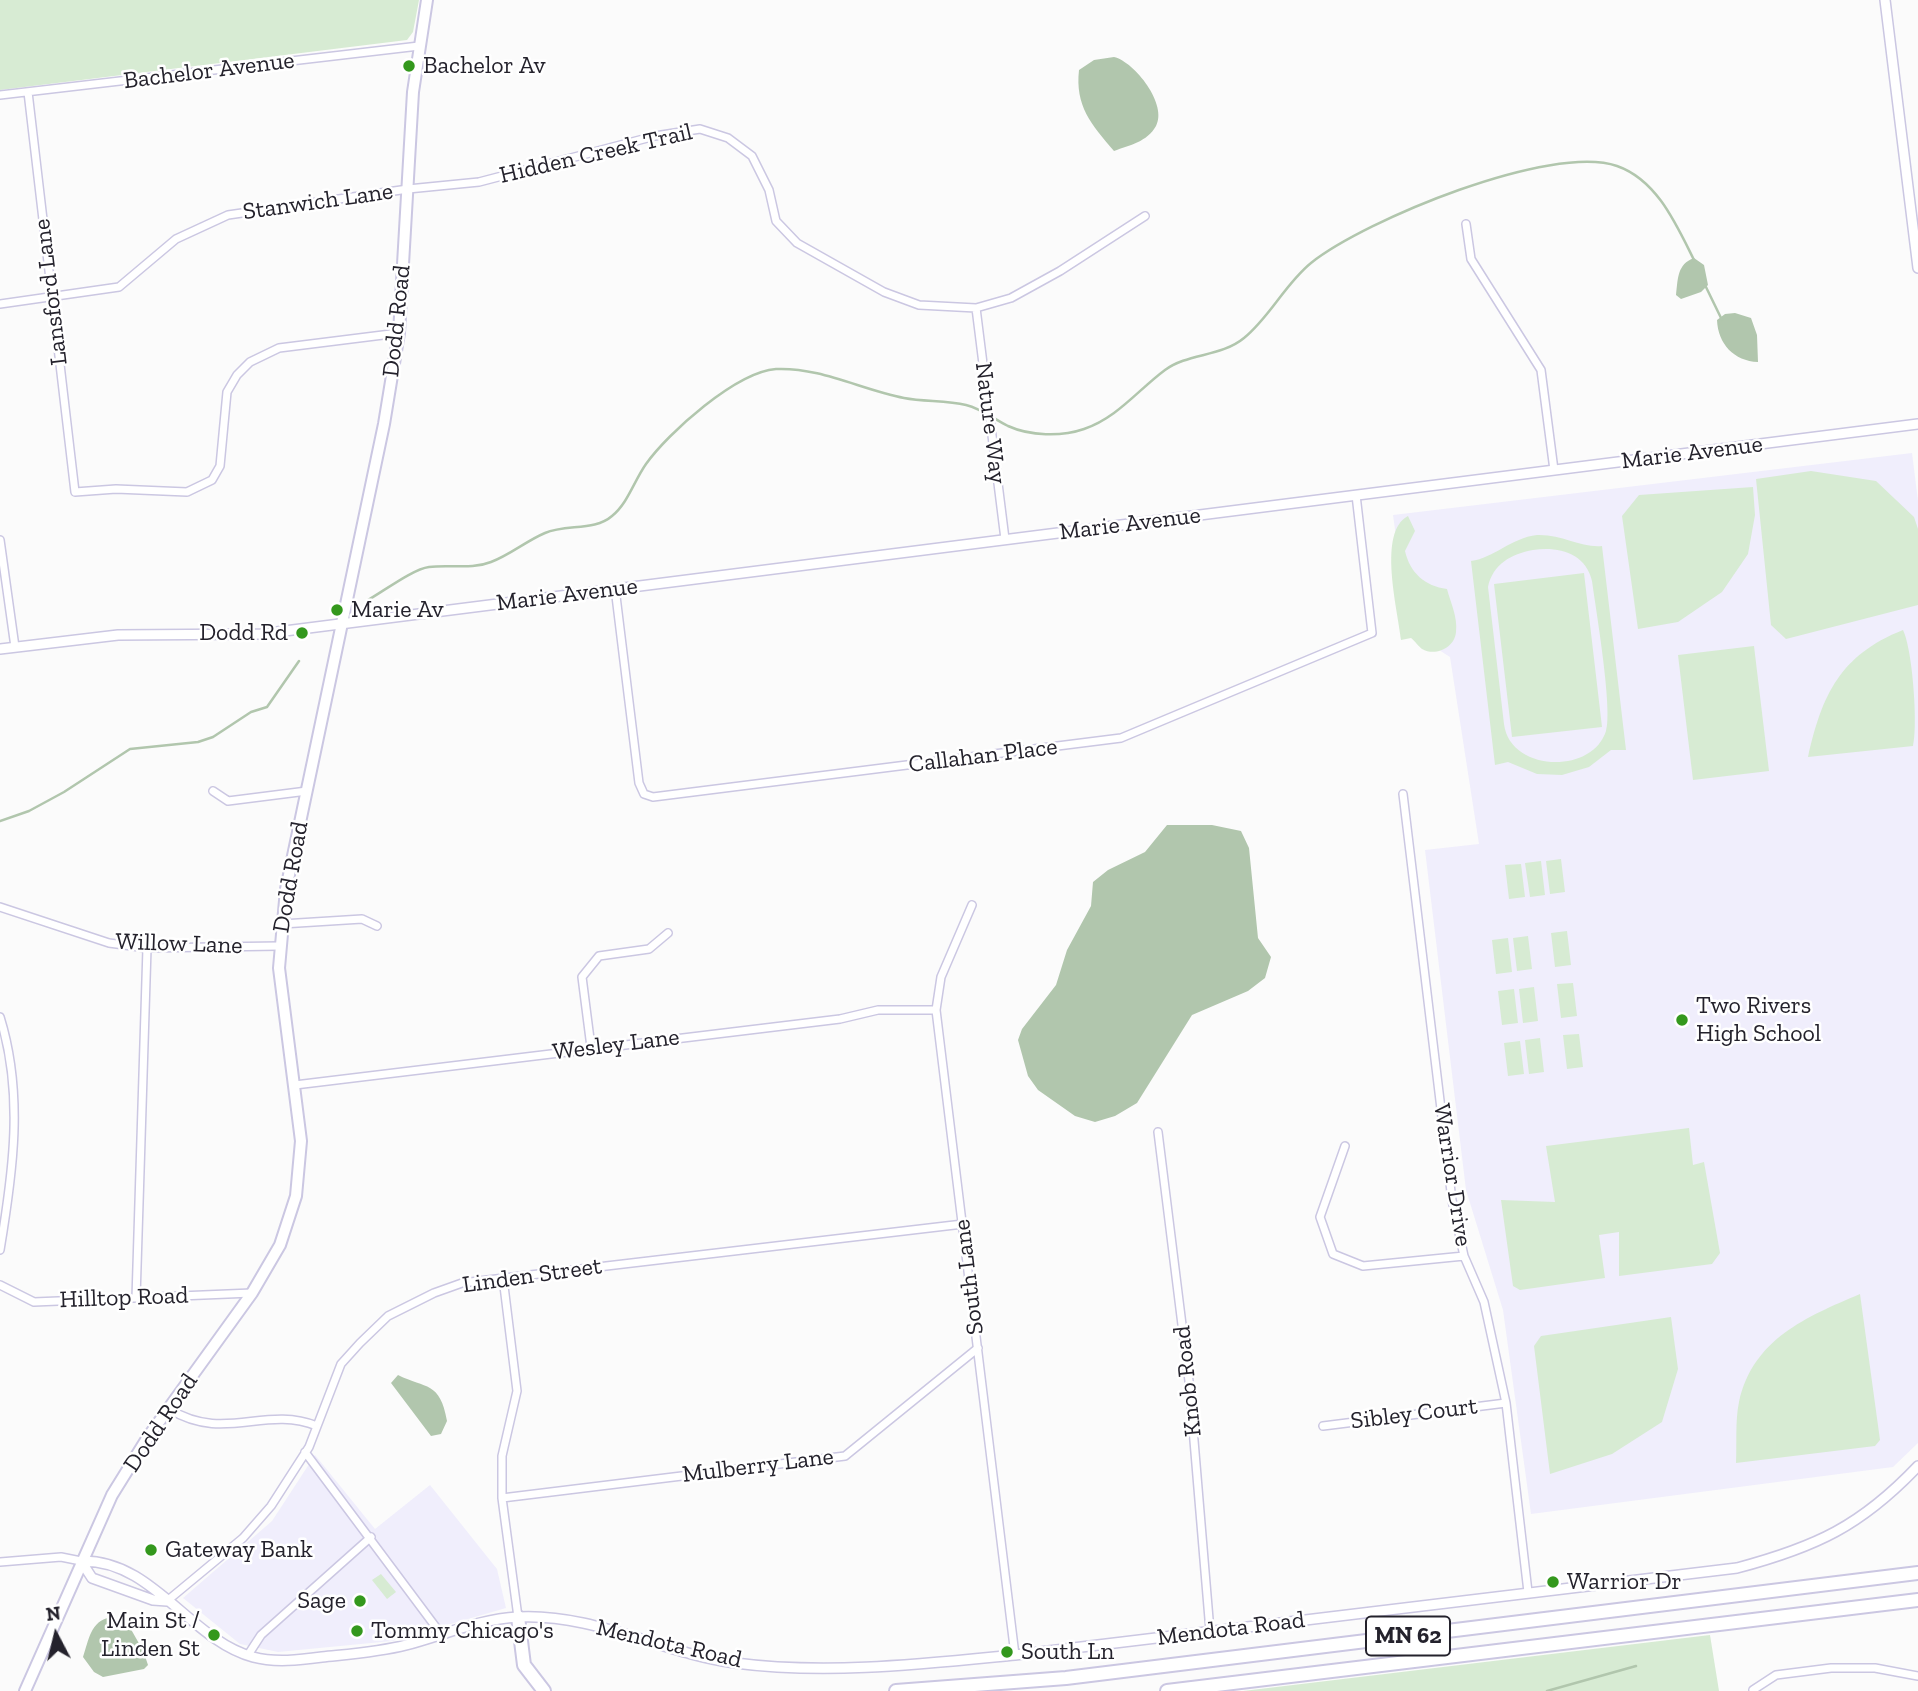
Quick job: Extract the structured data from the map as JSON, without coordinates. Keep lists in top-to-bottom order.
{
  "streets": {
    "highway": ["MN 62"],
    "main road": ["Dodd Road"],
    "street": [
      "Bachelor Avenue",
      "Hidden Creek Trail",
      "Stanwich Lane",
      "Lansford Lane",
      "Nature Way",
      "Marie Avenue",
      "Callahan Place",
      "Willow Lane",
      "Wesley Lane",
      "Warrior Drive",
      "Linden Street",
      "South Lane",
      "Hilltop Road",
      "Knob Road",
      "Sibley Court",
      "Mulberry Lane",
      "Mendota Road"
    ]
  },
  "crossings": [
    ["Bachelor Avenue", "Lansford Lane"],
    ["Bachelor Avenue", "Dodd Road"],
    ["Hidden Creek Trail", "Stanwich Lane"],
    ["Hidden Creek Trail", "Dodd Road"],
    ["Hidden Creek Trail", "Nature Way"],
    ["Stanwich Lane", "Lansford Lane"],
    ["Stanwich Lane", "Dodd Road"],
    ["Lansford Lane", "Dodd Road"],
    ["Dodd Road", "Marie Avenue"],
    ["Dodd Road", "Willow Lane"],
    ["Dodd Road", "Wesley Lane"],
    ["Dodd Road", "Hilltop Road"],
    ["Nature Way", "Marie Avenue"],
    ["Marie Avenue", "Callahan Place"],
    ["Wesley Lane", "South Lane"],
    ["Warrior Drive", "Sibley Court"],
    ["Warrior Drive", "Mendota Road"],
    ["Linden Street", "South Lane"],
    ["South Lane", "Mulberry Lane"],
    ["South Lane", "Mendota Road"],
    ["Knob Road", "Mendota Road"]
  ],
  "places": [
    "Bachelor Av",
    "Marie Av",
    "Dodd Rd",
    "Two Rivers High School",
    "Gateway Bank",
    "Warrior Dr",
    "Sage",
    "Tommy Chicago's",
    "Main St / Linden St",
    "South Ln"
  ],
  "north": "top"
}
